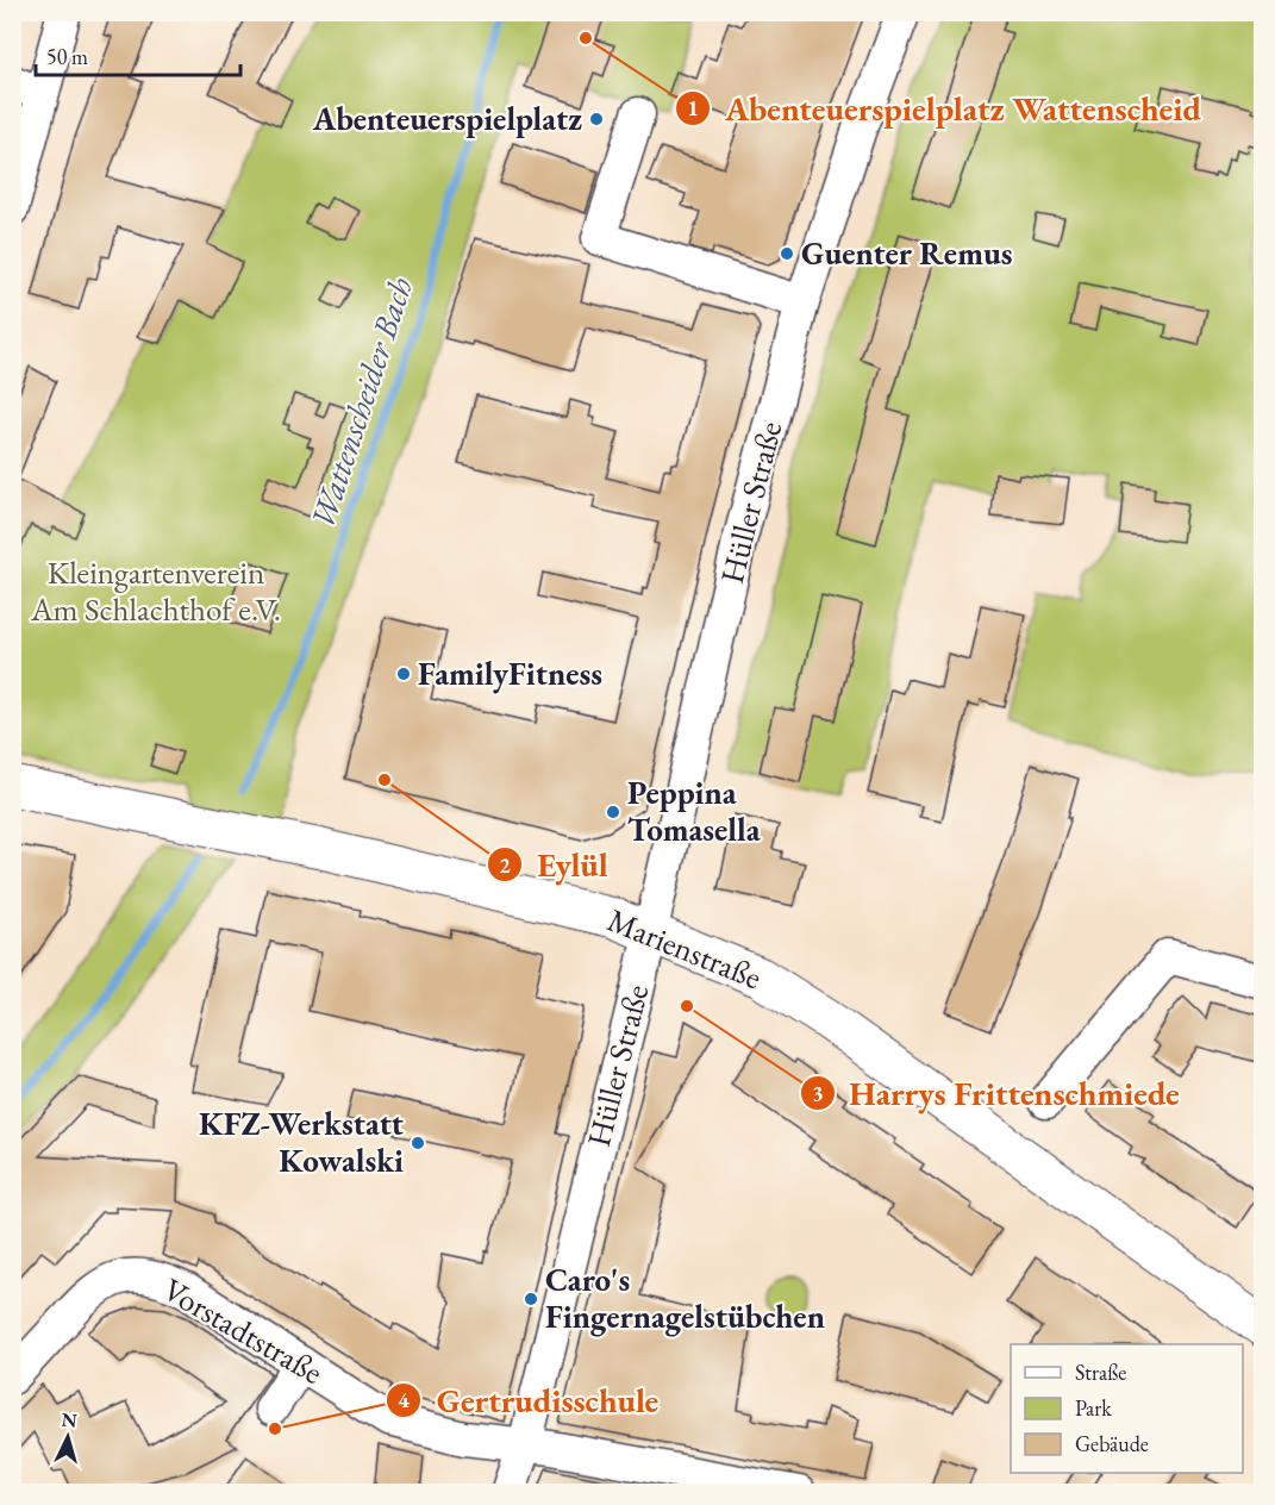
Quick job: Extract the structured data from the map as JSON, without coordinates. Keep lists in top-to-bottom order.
{
  "streets": {
    "main road": ["Marienstraße"],
    "street": ["Hüller Straße", "Vorstadtstraße"]
  },
  "crossings": [
    ["Hüller Straße", "Marienstraße"],
    ["Hüller Straße", "Vorstadtstraße"]
  ],
  "water": ["Wattenscheider Bach"],
  "parks": ["Kleingartenverein Am Schlachthof e.V."],
  "places": [
    "Abenteuerspielplatz Wattenscheid",
    "Abenteuerspielplatz",
    "Guenter Remus",
    "FamilyFitness",
    "Eylül",
    "Peppina Tomasella",
    "Harrys Frittenschmiede",
    "KFZ-Werkstatt Kowalski",
    "Caro's Fingernagelstübchen",
    "Gertrudisschule"
  ],
  "legend": ["Straße", "Park", "Gebäude"],
  "scale_bar": "50 m",
  "north": "top"
}
